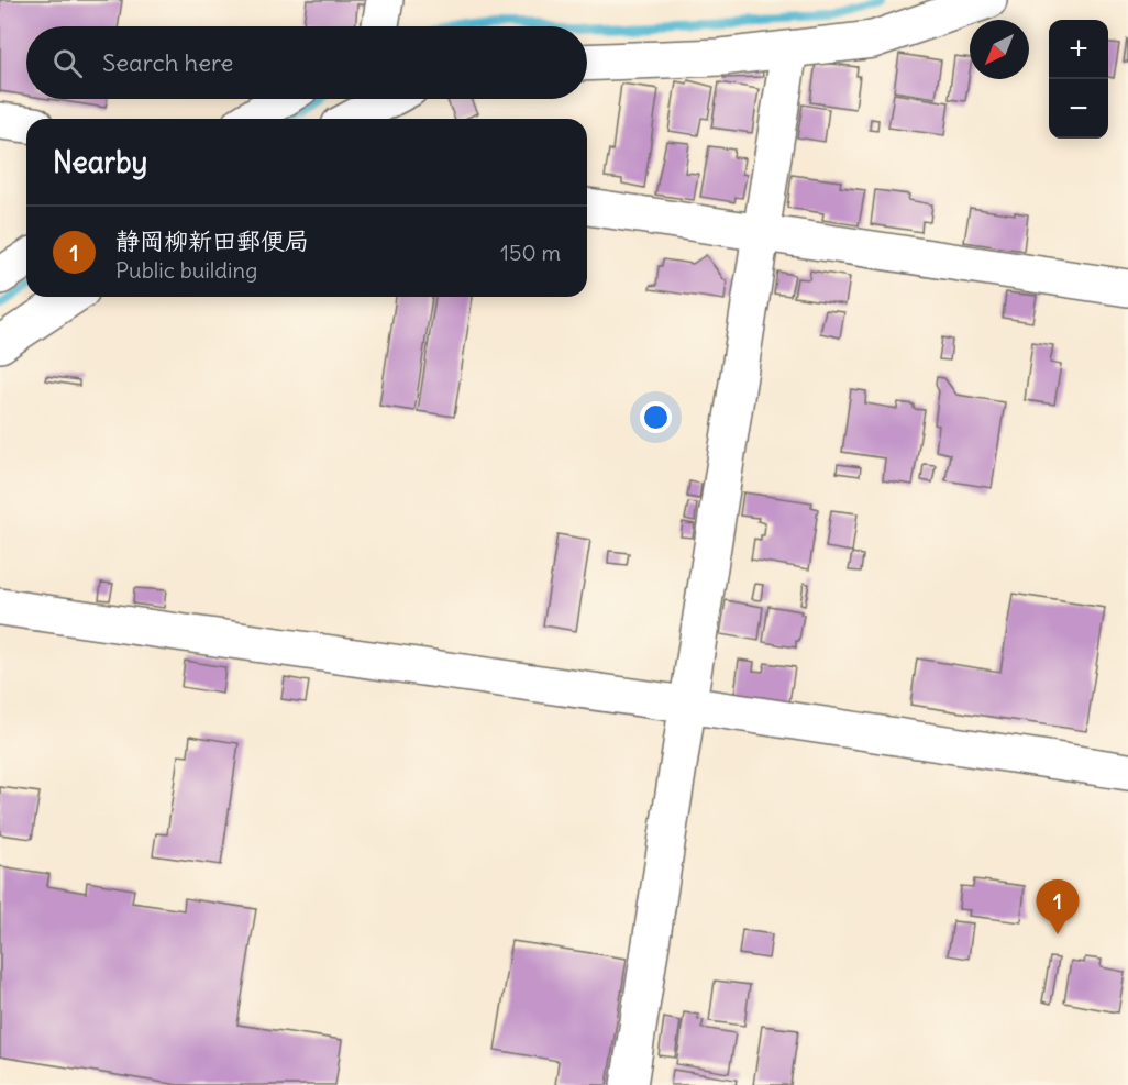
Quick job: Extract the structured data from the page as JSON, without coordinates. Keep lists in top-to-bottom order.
{
  "north": "bottom left",
  "page": {
    "map_buttons": ["+", "−"],
    "search": "Search here",
    "heading": "Nearby",
    "list": [
      {
        "mark": "1",
        "name": "静岡柳新田郵便局",
        "note": "Public building",
        "value": "150 m"
      }
    ],
    "pins": "1"
  }
}
